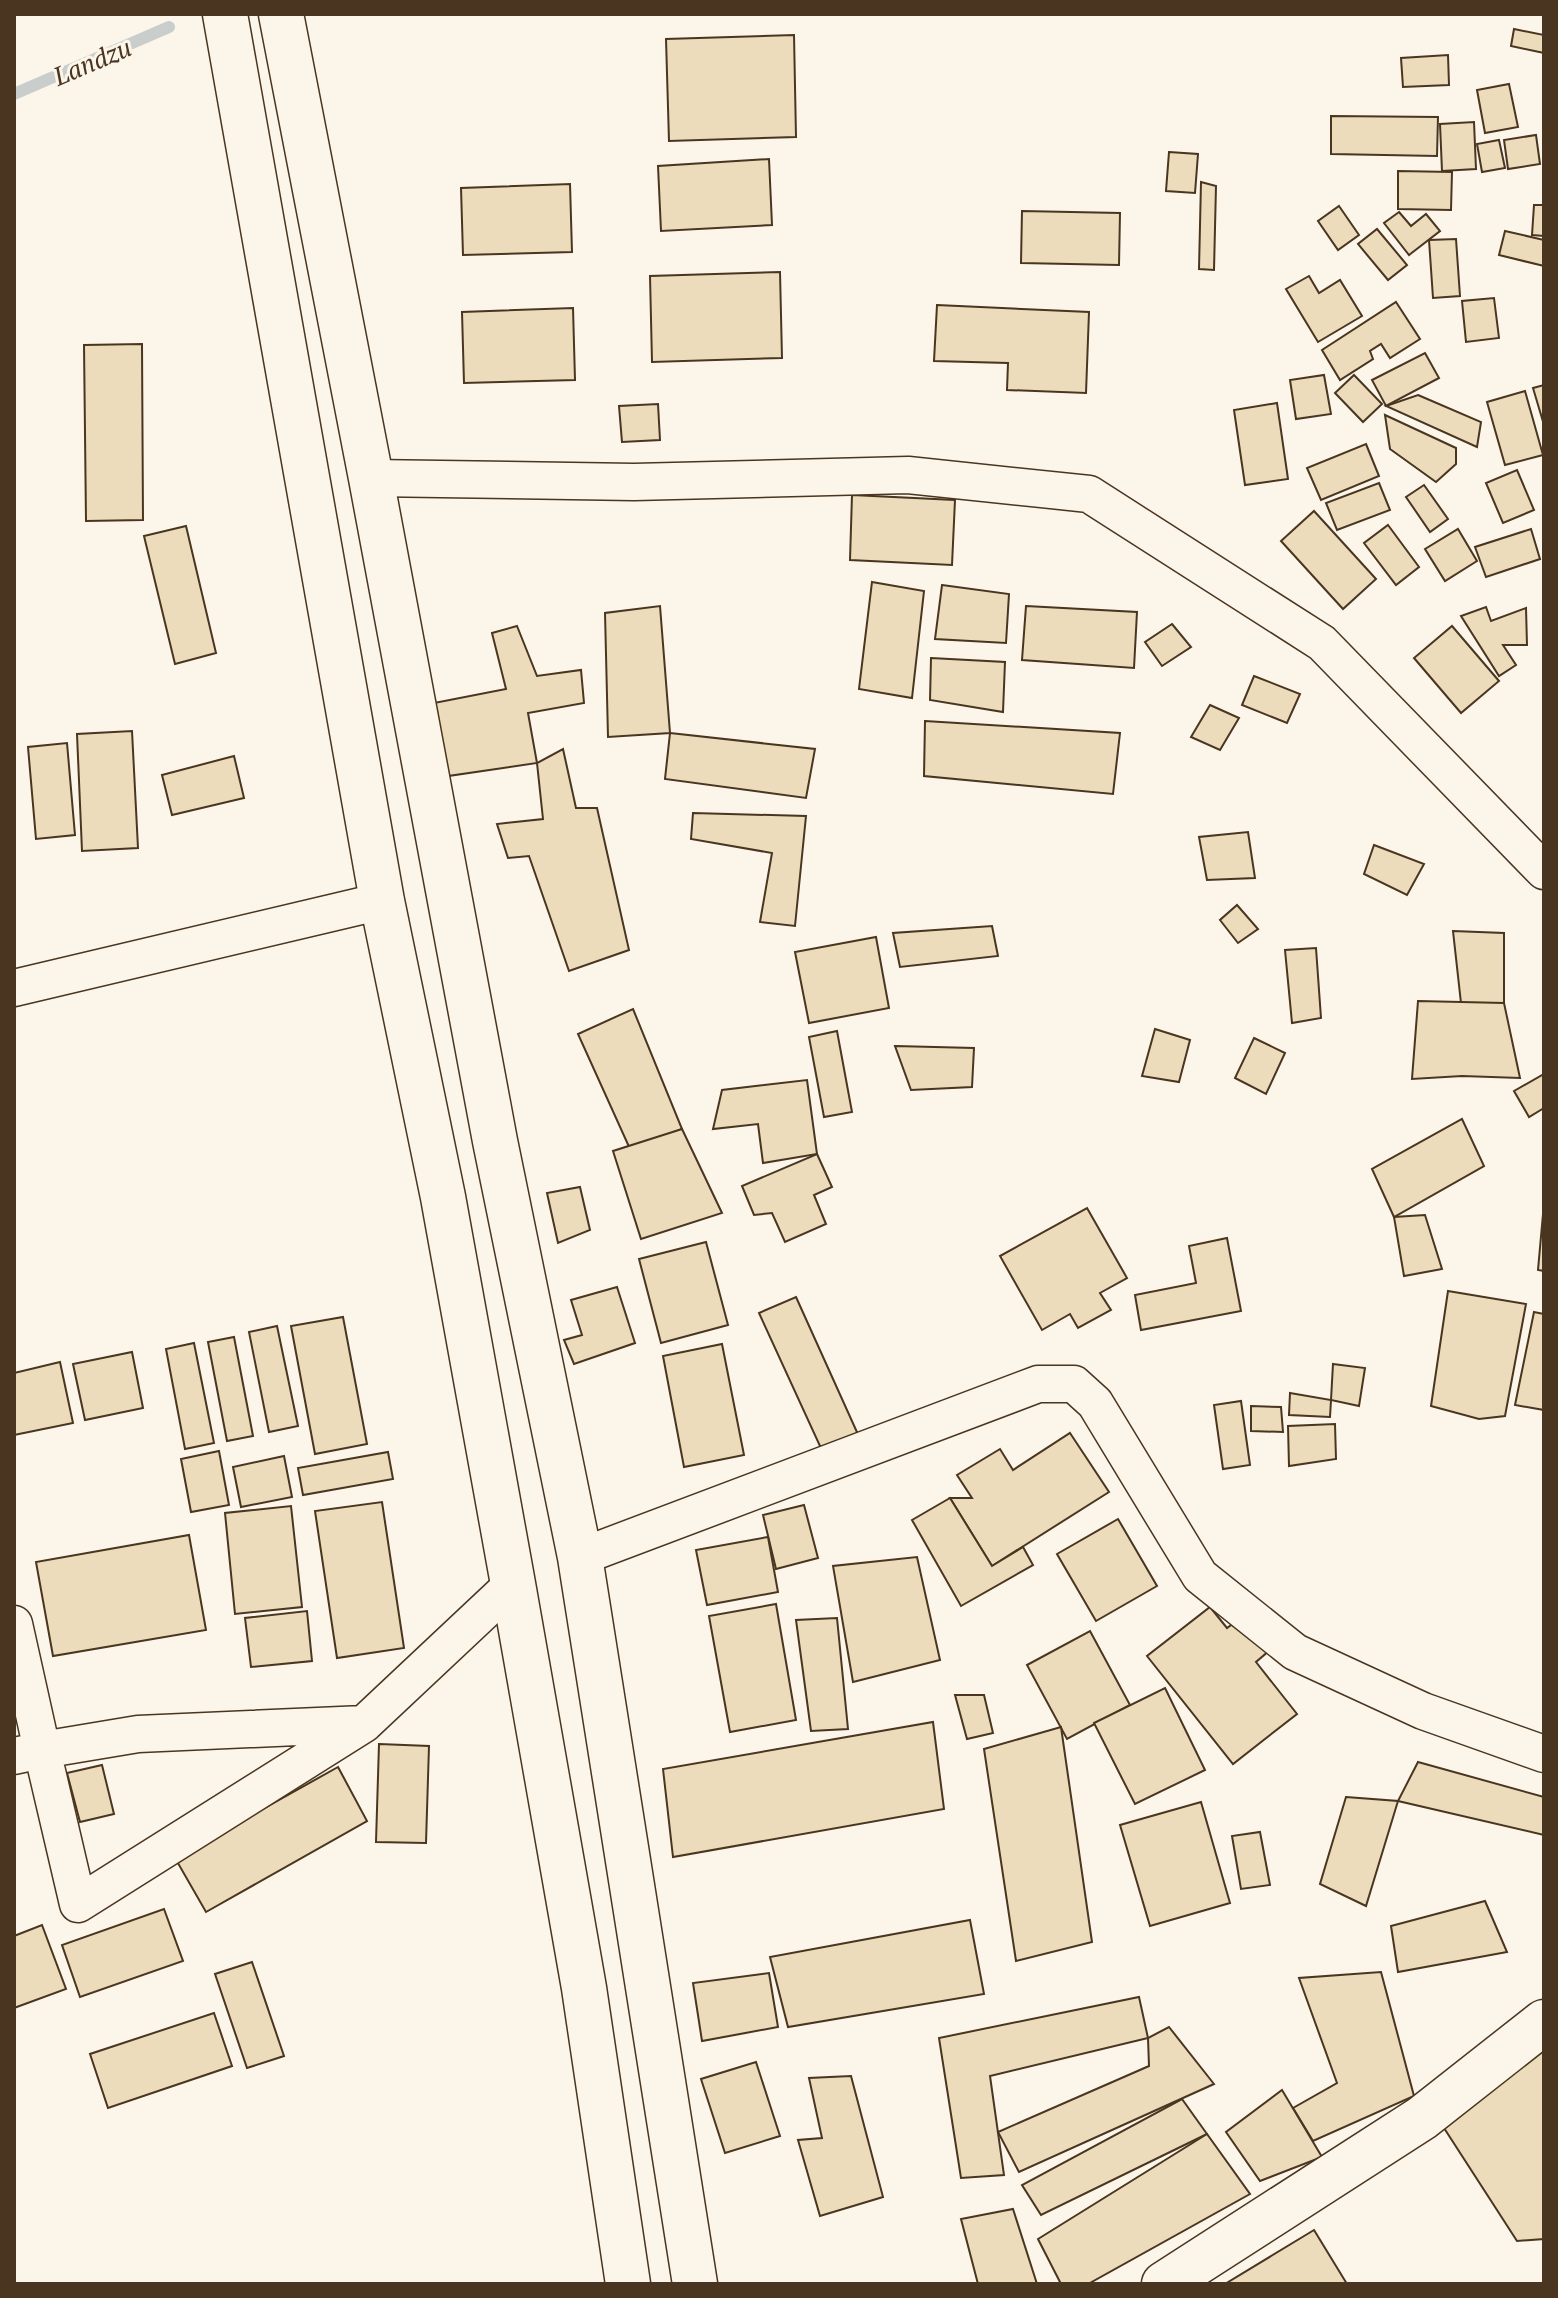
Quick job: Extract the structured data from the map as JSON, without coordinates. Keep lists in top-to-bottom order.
{
  "water": ["Landzu"]
}
